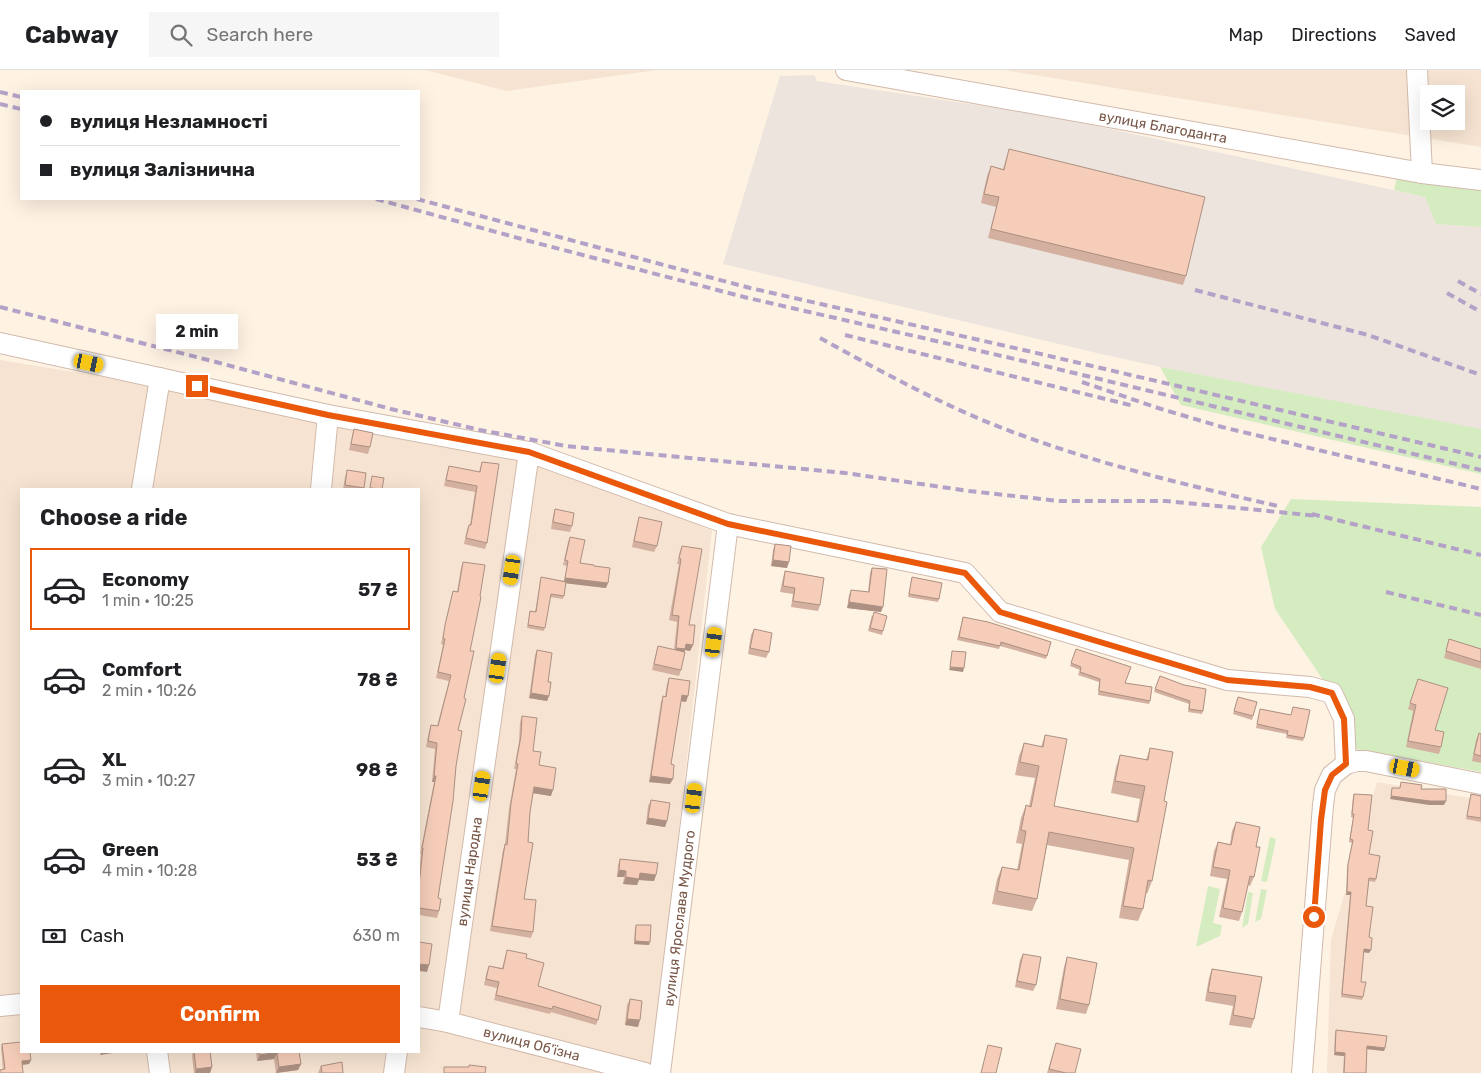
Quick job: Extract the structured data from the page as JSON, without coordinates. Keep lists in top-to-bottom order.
{
  "streets": {
    "street": [
      "вулиця Благоданта",
      "вулиця Народна",
      "вулиця Ярослава Мудрого",
      "вулиця Об'їзна"
    ]
  },
  "crossings": [
    ["вулиця Народна", "вулиця Об'їзна"]
  ],
  "page": {
    "header": "Cabway",
    "search": "Search here",
    "nav": ["Map", "Directions", "Saved"],
    "banner": ["вулиця Незламності", "вулиця Залізнична"],
    "bubble": "2 min",
    "heading": "Choose a ride",
    "list": [
      {
        "name": "Economy",
        "note": "1 min · 10:25",
        "value": "57 ₴"
      },
      {
        "name": "Comfort",
        "note": "2 min · 10:26",
        "value": "78 ₴"
      },
      {
        "name": "XL",
        "note": "3 min · 10:27",
        "value": "98 ₴"
      },
      {
        "name": "Green",
        "note": "4 min · 10:28",
        "value": "53 ₴"
      }
    ],
    "pay": ["Cash", "630 m"],
    "buttons": "Confirm"
  }
}
